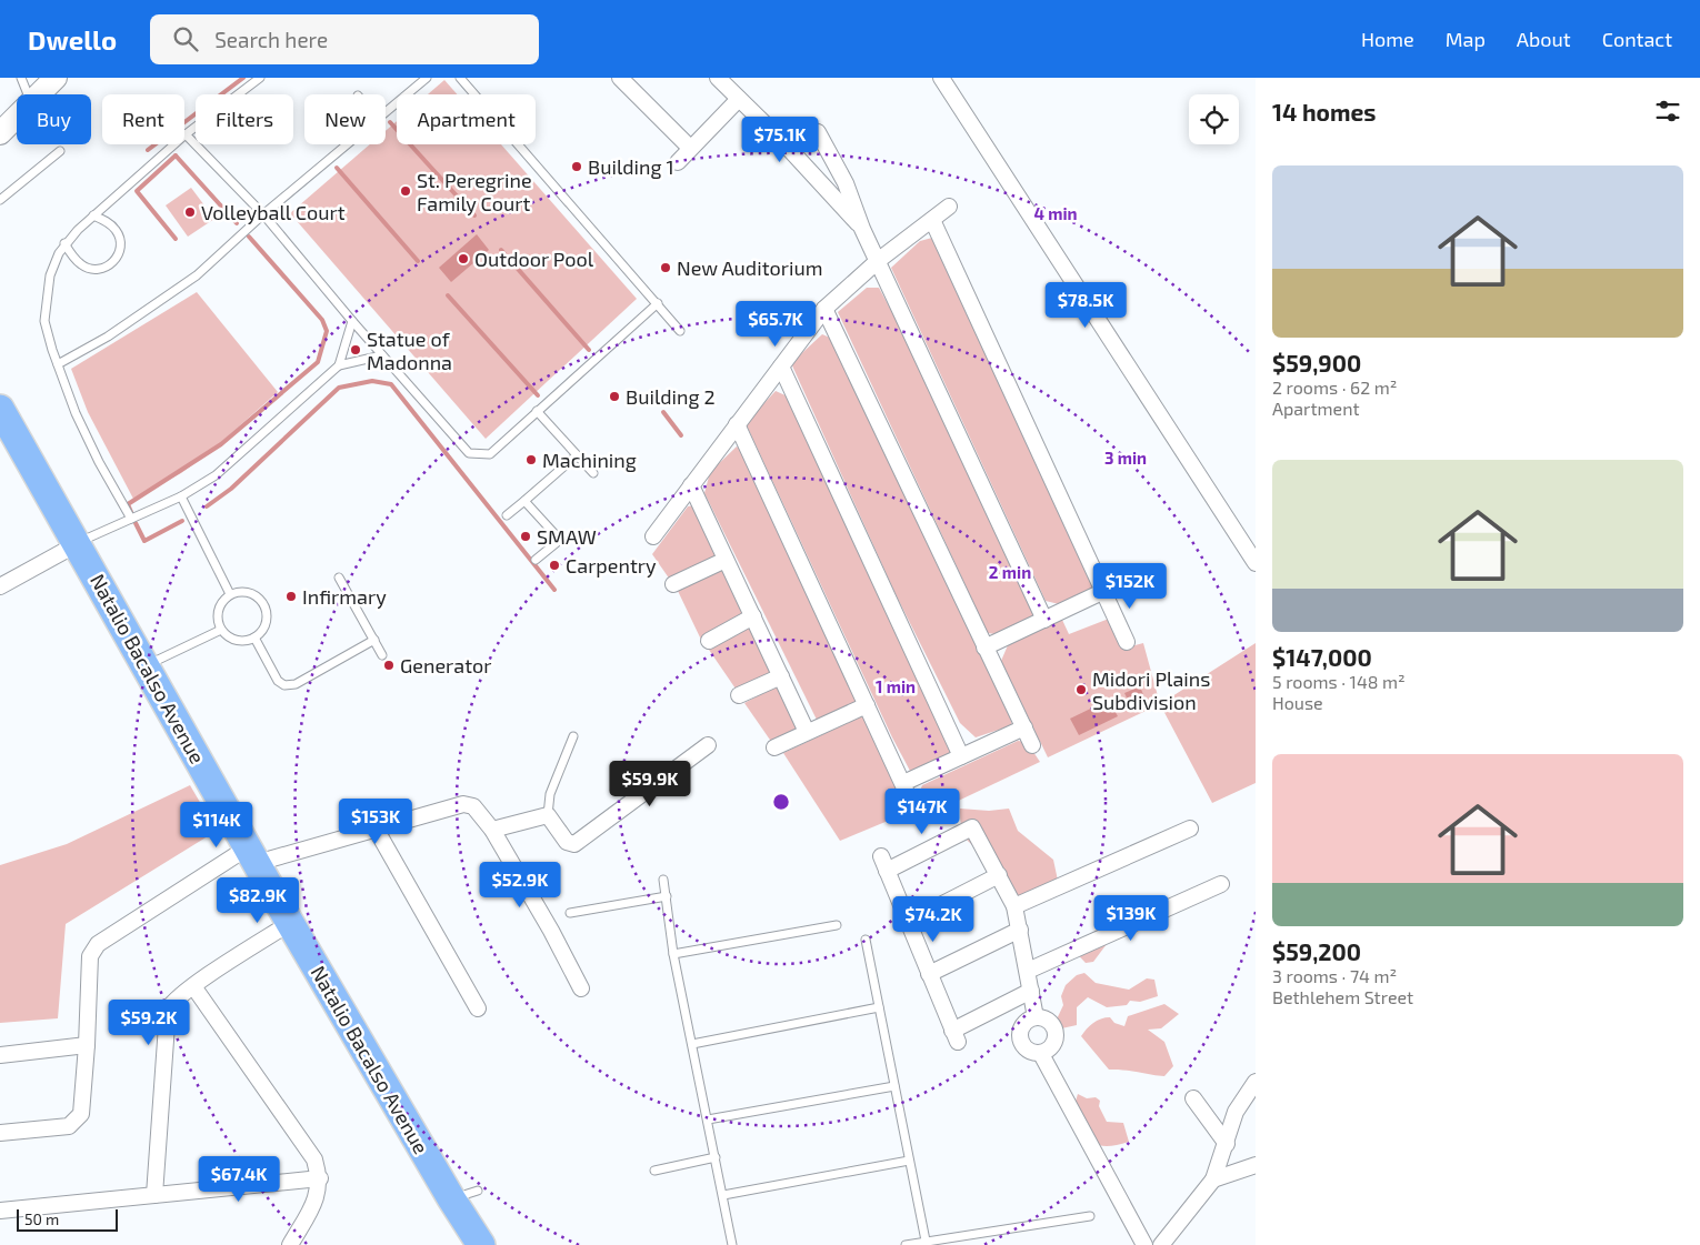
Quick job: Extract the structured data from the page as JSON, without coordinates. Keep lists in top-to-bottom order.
{
  "streets": {
    "highway": ["Natalio Bacalso Avenue"]
  },
  "places": [
    "Building 1",
    "St. Peregrine Family Court",
    "Volleyball Court",
    "Outdoor Pool",
    "New Auditorium",
    "Statue of Madonna",
    "Building 2",
    "Machining",
    "SMAW",
    "Carpentry",
    "Infirmary",
    "Generator",
    "Midori Plains Subdivision"
  ],
  "scale_bar": "50 m",
  "page": {
    "header": "Dwello",
    "search": "Search here",
    "nav": [
      "Home",
      "Map",
      "About",
      "Contact"
    ],
    "heading": "14 homes",
    "chip": [
      "Buy",
      "Rent",
      "Filters",
      "New",
      "Apartment"
    ],
    "price": [
      "$75.1K",
      "$78.5K",
      "$65.7K",
      "$152K",
      "$59.9K",
      "$147K",
      "$153K",
      "$114K",
      "$52.9K",
      "$82.9K",
      "$139K",
      "$74.2K",
      "$59.2K",
      "$67.4K"
    ],
    "list": [
      {
        "name": "$59,900",
        "note": "2 rooms · 62 m² · Apartment"
      },
      {
        "name": "$147,000",
        "note": "5 rooms · 148 m² · House"
      },
      {
        "name": "$59,200",
        "note": "3 rooms · 74 m² · Bethlehem Street"
      }
    ],
    "scale": "50 m"
  },
  "rings": [
    "4 min",
    "3 min",
    "2 min",
    "1 min"
  ]
}
